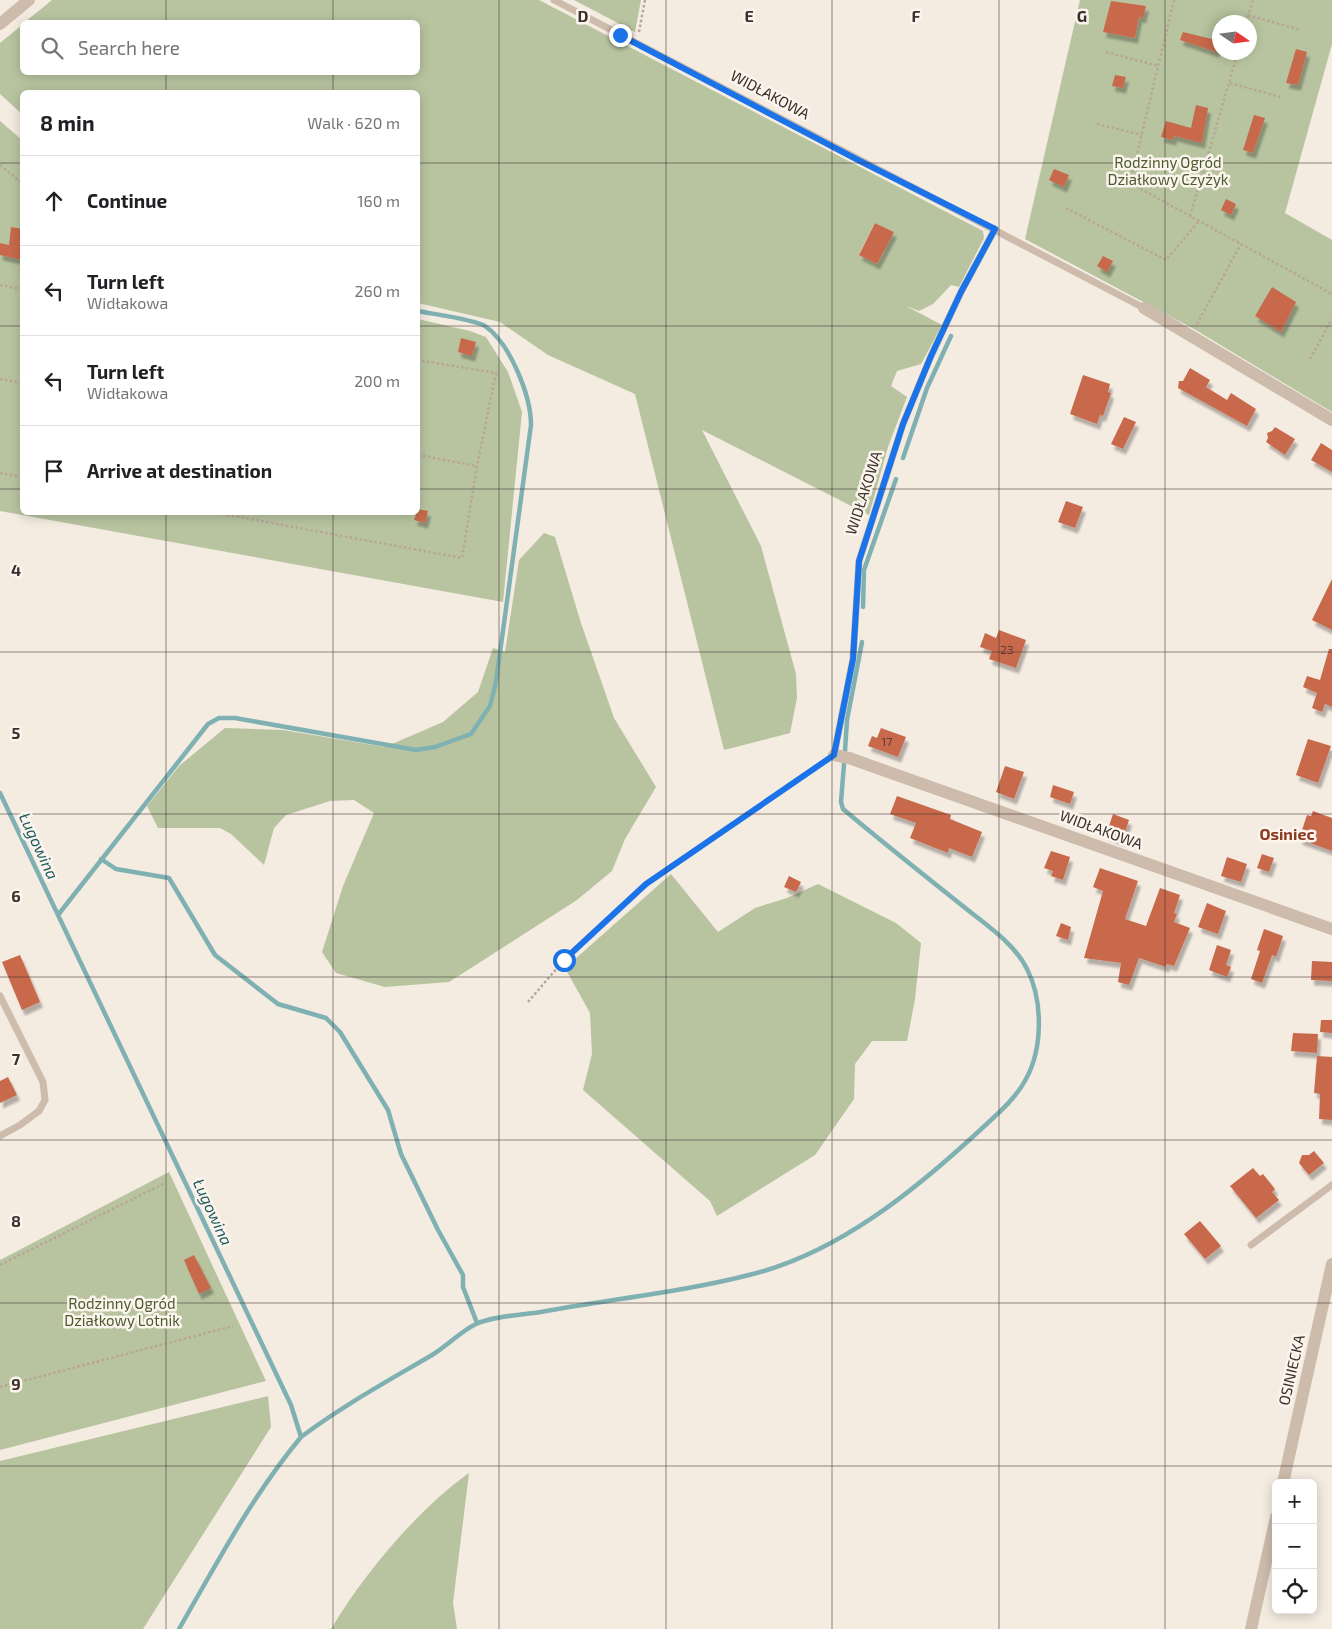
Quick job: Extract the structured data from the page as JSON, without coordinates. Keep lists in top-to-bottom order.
{
  "streets": {
    "street": ["WIDŁAKOWA", "OSINIECKA"]
  },
  "districts": ["Osiniec"],
  "water": ["Ługowina"],
  "parks": ["Rodzinny Ogród Działkowy Czyżyk", "Rodzinny Ogród Działkowy Lotnik"],
  "house_numbers": ["23", "17"],
  "north": "right",
  "page": {
    "search": "Search here",
    "heading": ["8 min", "Walk · 620 m"],
    "list": [
      ["Continue", "160 m"],
      ["Turn left", "Widłakowa", "260 m"],
      ["Turn left", "Widłakowa", "200 m"],
      "Arrive at destination"
    ],
    "map_buttons": ["+", "−"]
  },
  "grid": {
    "columns": [
      "D",
      "E",
      "F",
      "G"
    ],
    "rows": [
      "4",
      "5",
      "6",
      "7",
      "8",
      "9"
    ]
  }
}
